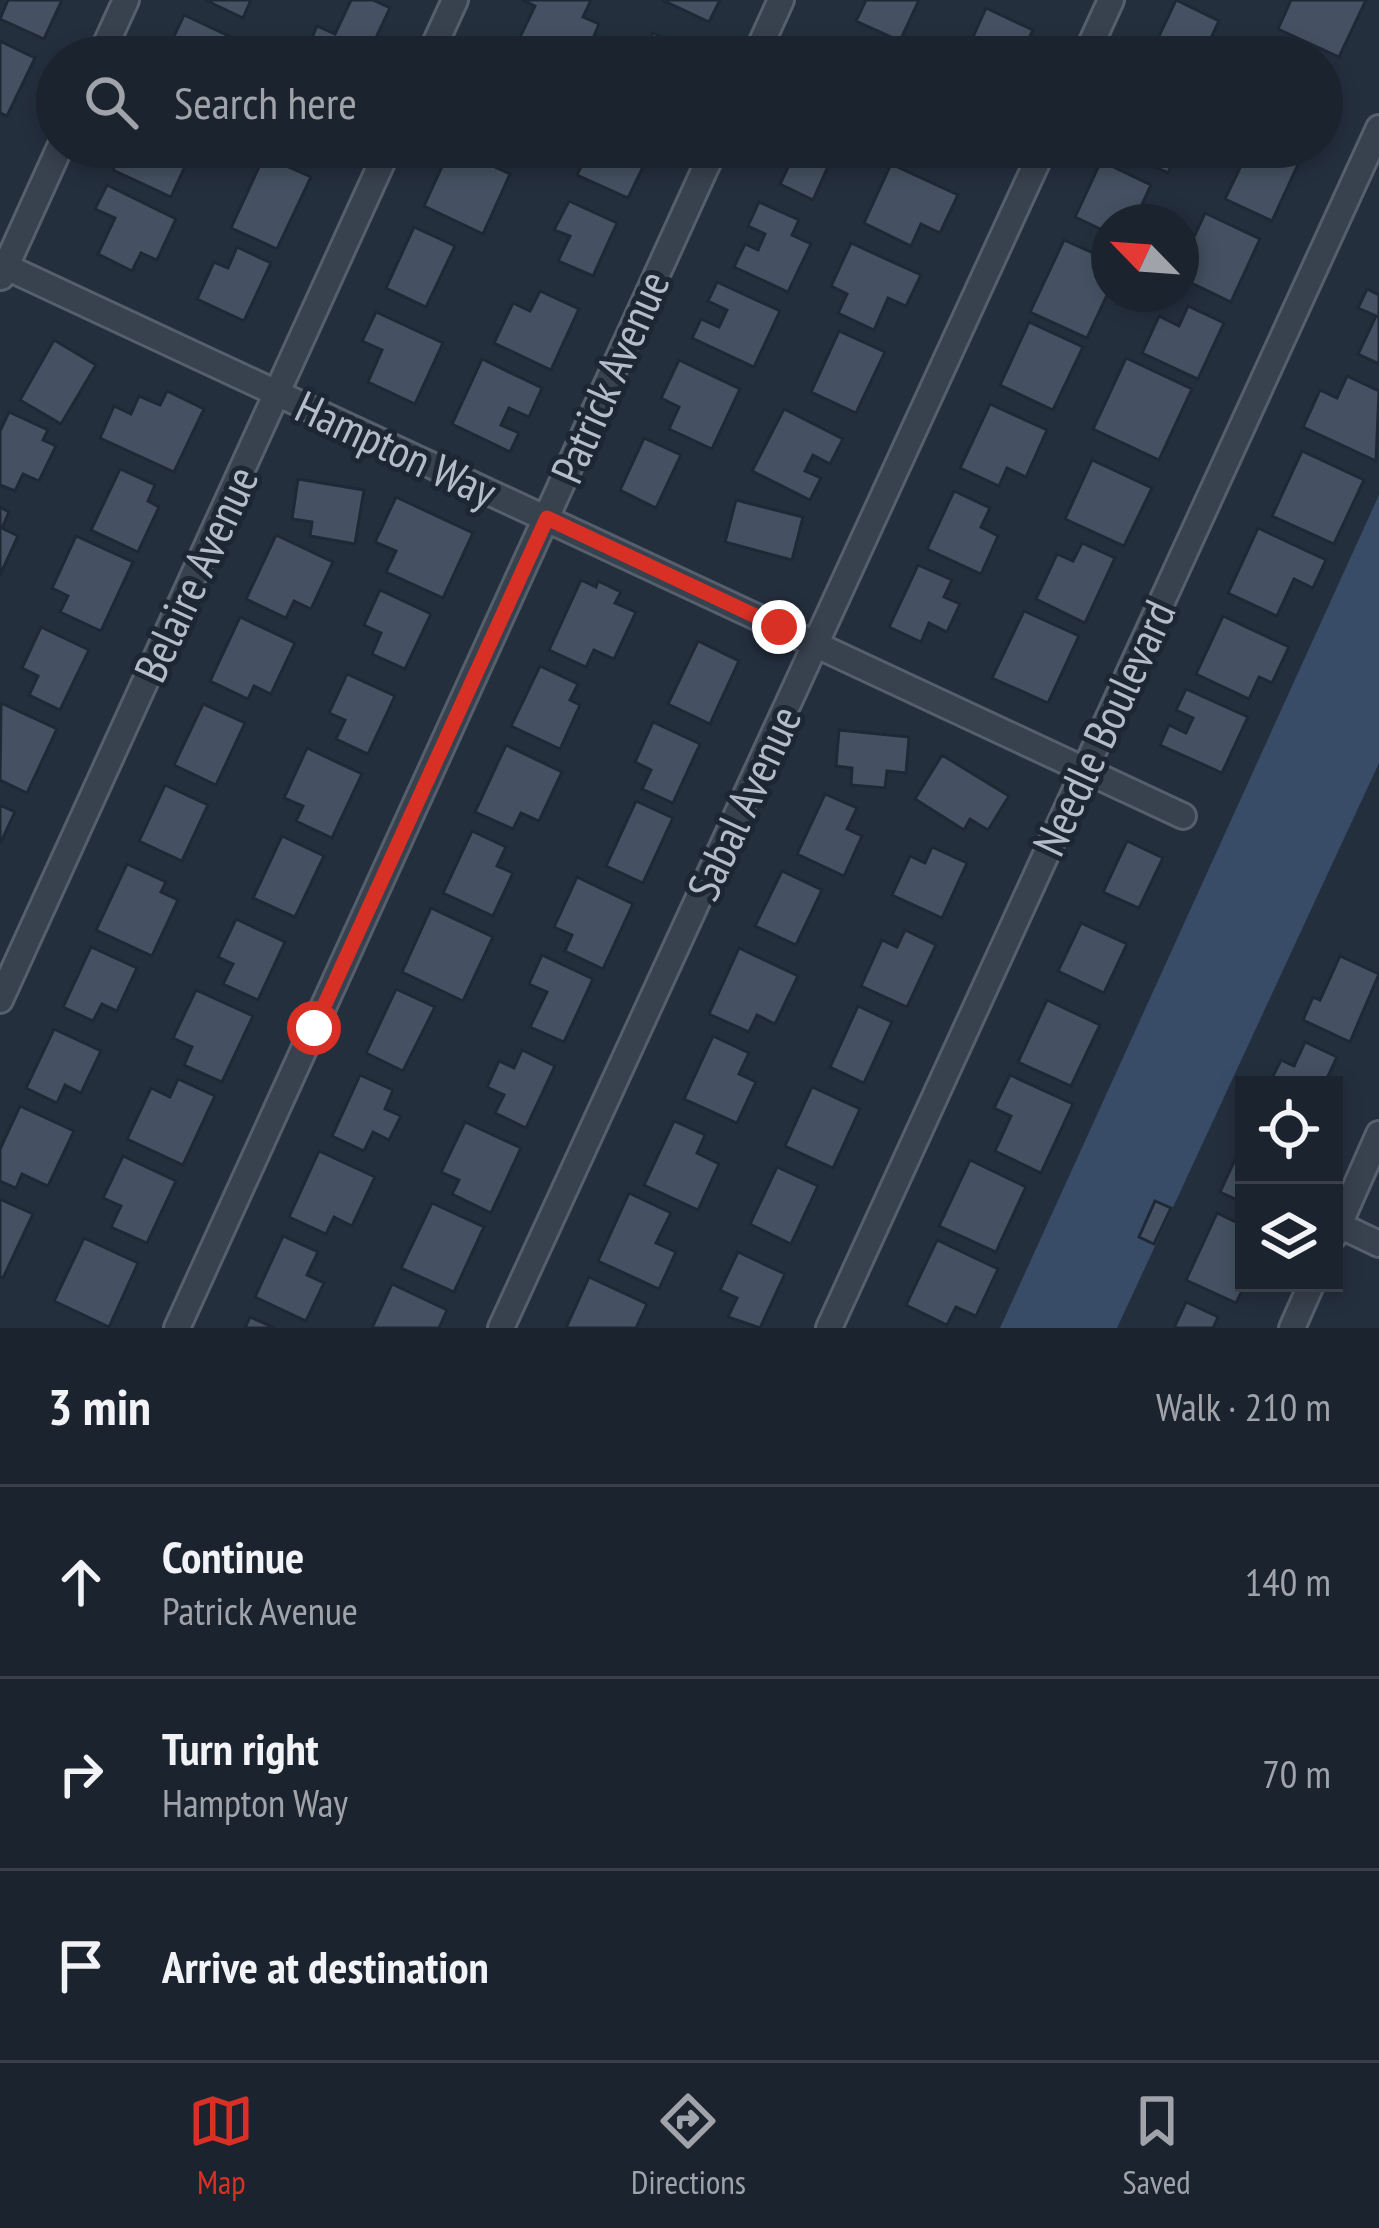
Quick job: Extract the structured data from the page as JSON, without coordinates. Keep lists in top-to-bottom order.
{
  "streets": {
    "street": [
      "Patrick Avenue",
      "Hampton Way",
      "Belaire Avenue",
      "Needle Boulevard",
      "Sabal Avenue"
    ]
  },
  "crossings": [
    ["Patrick Avenue", "Hampton Way"],
    ["Hampton Way", "Belaire Avenue"],
    ["Hampton Way", "Needle Boulevard"],
    ["Hampton Way", "Sabal Avenue"]
  ],
  "north": "top left",
  "page": {
    "search": "Search here",
    "heading": ["3 min", "Walk · 210 m"],
    "list": [
      ["Continue", "Patrick Avenue", "140 m"],
      ["Turn right", "Hampton Way", "70 m"],
      "Arrive at destination"
    ],
    "nav": ["Map", "Directions", "Saved"]
  }
}
